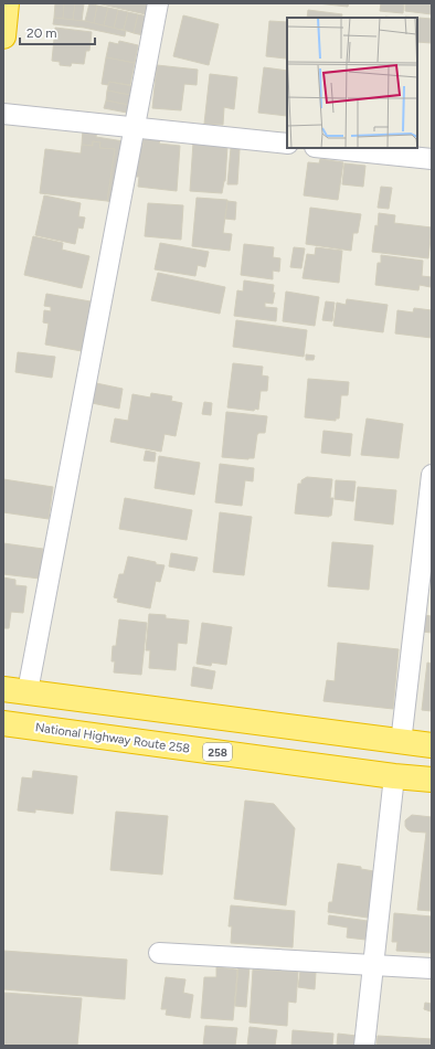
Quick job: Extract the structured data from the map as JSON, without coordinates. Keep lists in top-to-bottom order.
{
  "streets": {
    "highway": ["National Highway Route 258", "258"]
  },
  "scale_bar": "20 m"
}
